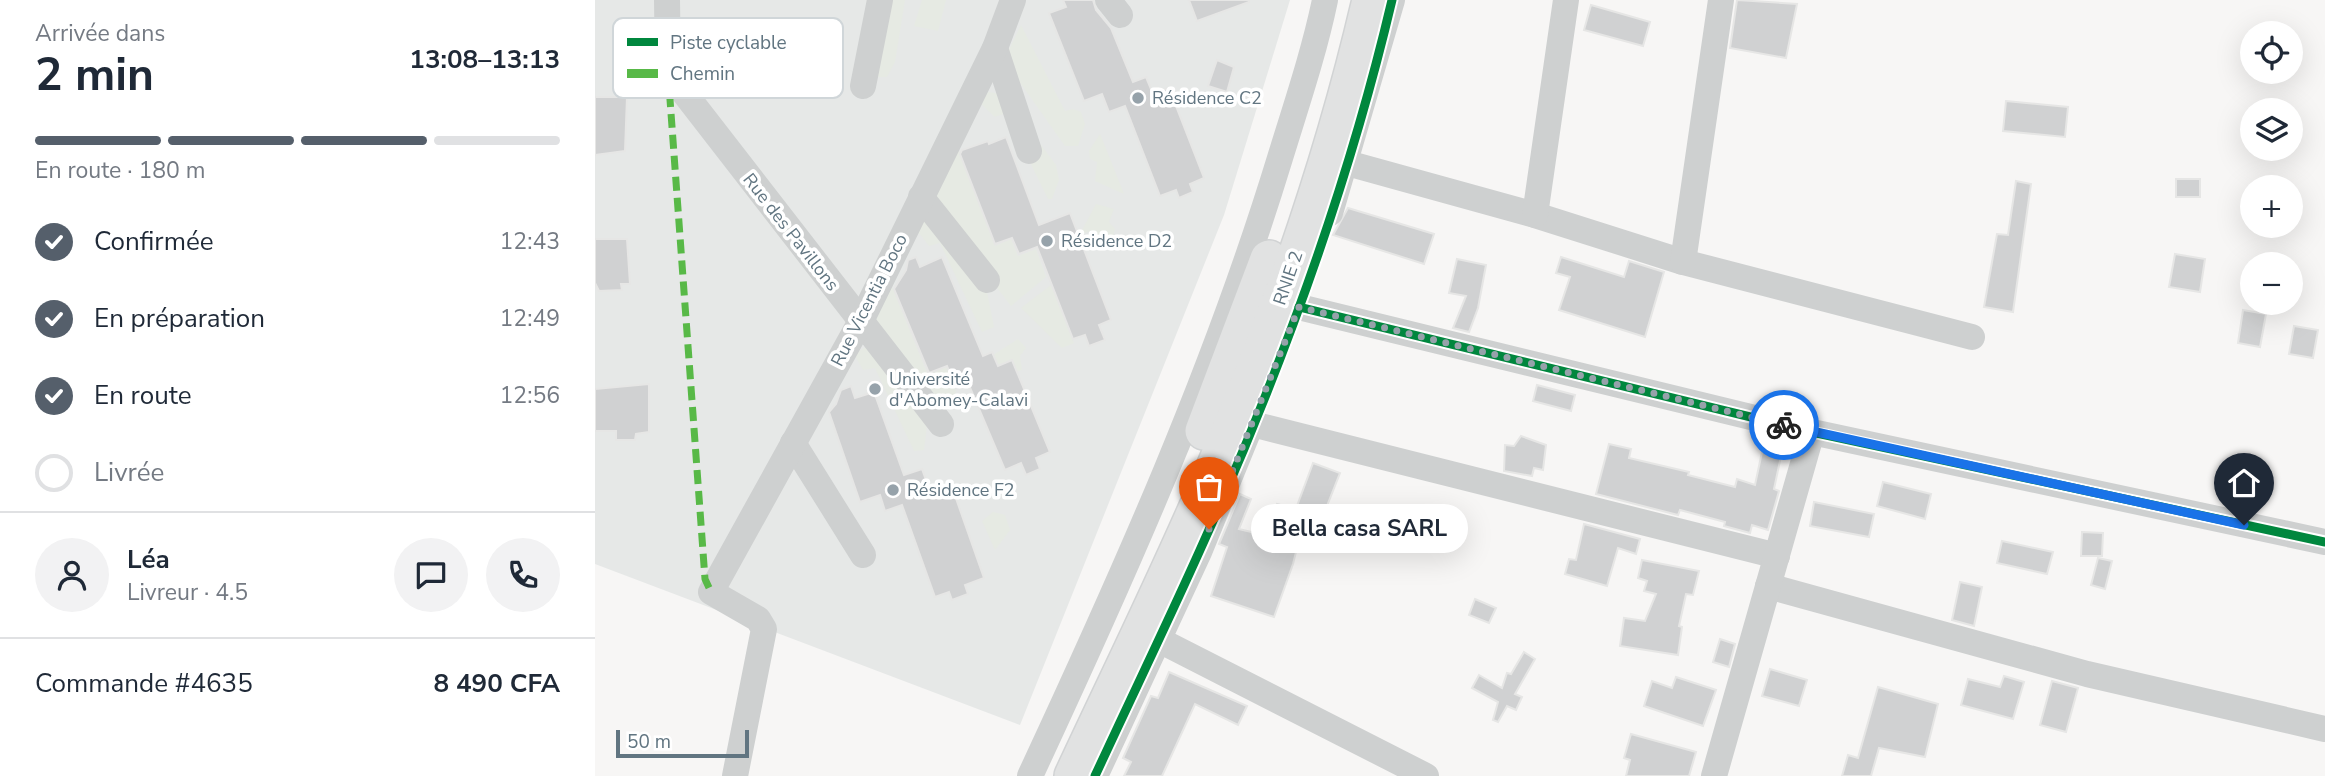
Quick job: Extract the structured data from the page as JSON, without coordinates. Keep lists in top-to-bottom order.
{
  "streets": {
    "highway": ["RNIE 2"],
    "street": ["Rue des Pavillons", "Rue Vicentia Boco"]
  },
  "crossings": [
    ["Rue des Pavillons", "Rue Vicentia Boco"]
  ],
  "places": [
    "Résidence C2",
    "Résidence D2",
    "Université d'Abomey-Calavi",
    "Résidence F2",
    "Bella casa SARL"
  ],
  "legend": ["Piste cyclable", "Chemin"],
  "scale_bar": "50 m",
  "page": {
    "heading": ["2 min", "Arrivée dans", "13:08–13:13"],
    "panel": [
      "Léa",
      "Livreur · 4.5",
      "Commande #4635",
      "8 490 CFA"
    ],
    "map_buttons": ["+", "−"],
    "bar": "En route · 180 m",
    "list": [
      ["Confirmée", "12:43"],
      ["En préparation", "12:49"],
      ["En route", "12:56"],
      "Livrée"
    ],
    "bubble": "Bella casa SARL",
    "scale": "50 m"
  }
}
